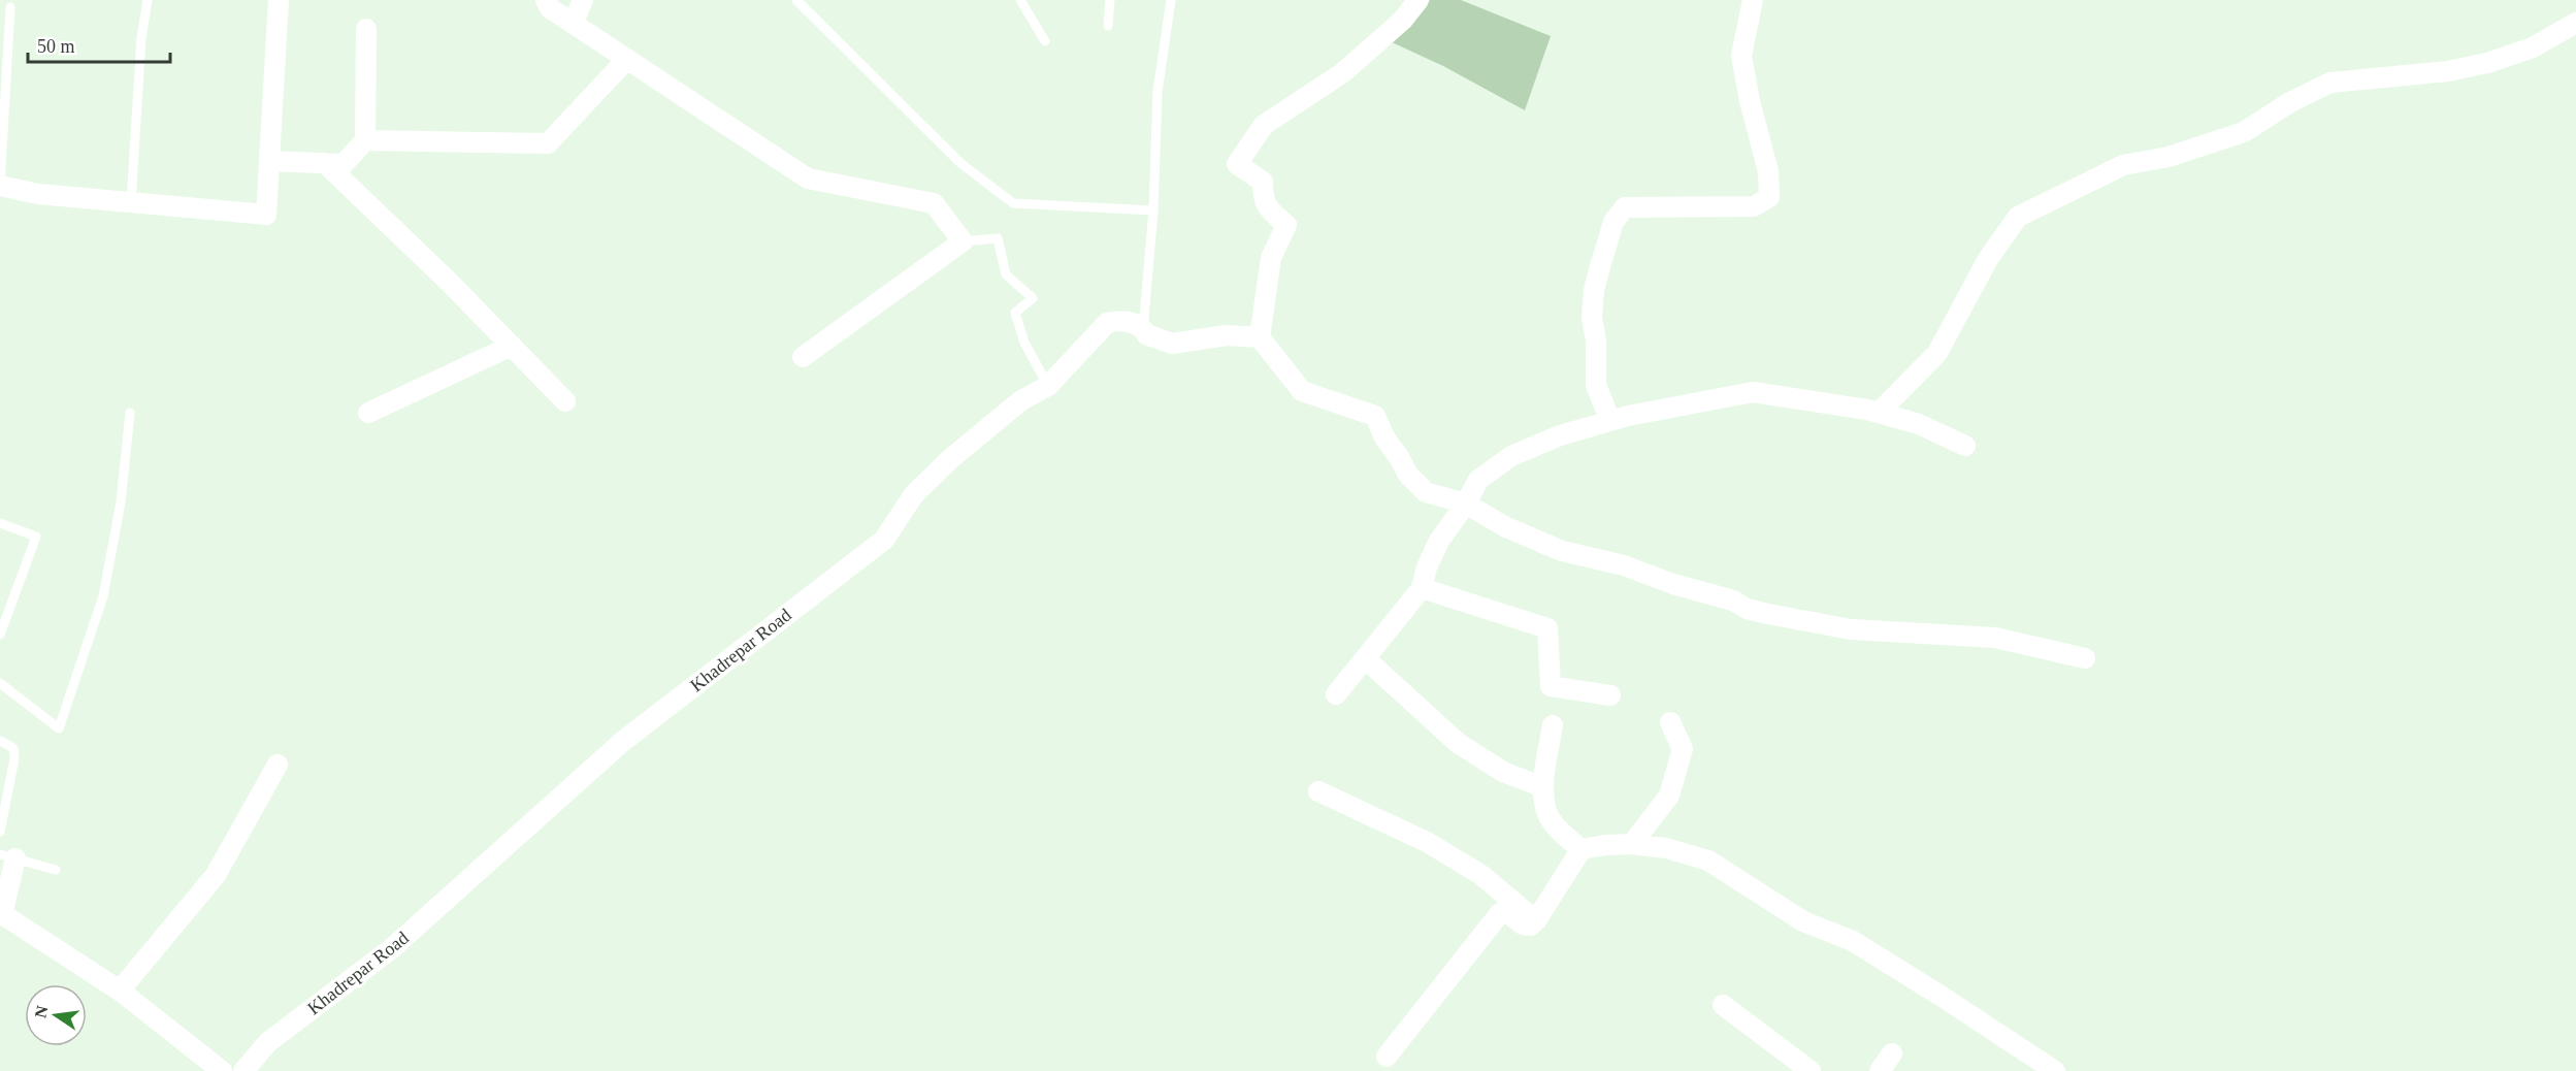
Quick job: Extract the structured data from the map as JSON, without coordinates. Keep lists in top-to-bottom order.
{
  "streets": {
    "street": ["Khadrepar Road"]
  },
  "scale_bar": "50 m",
  "north": "left"
}
